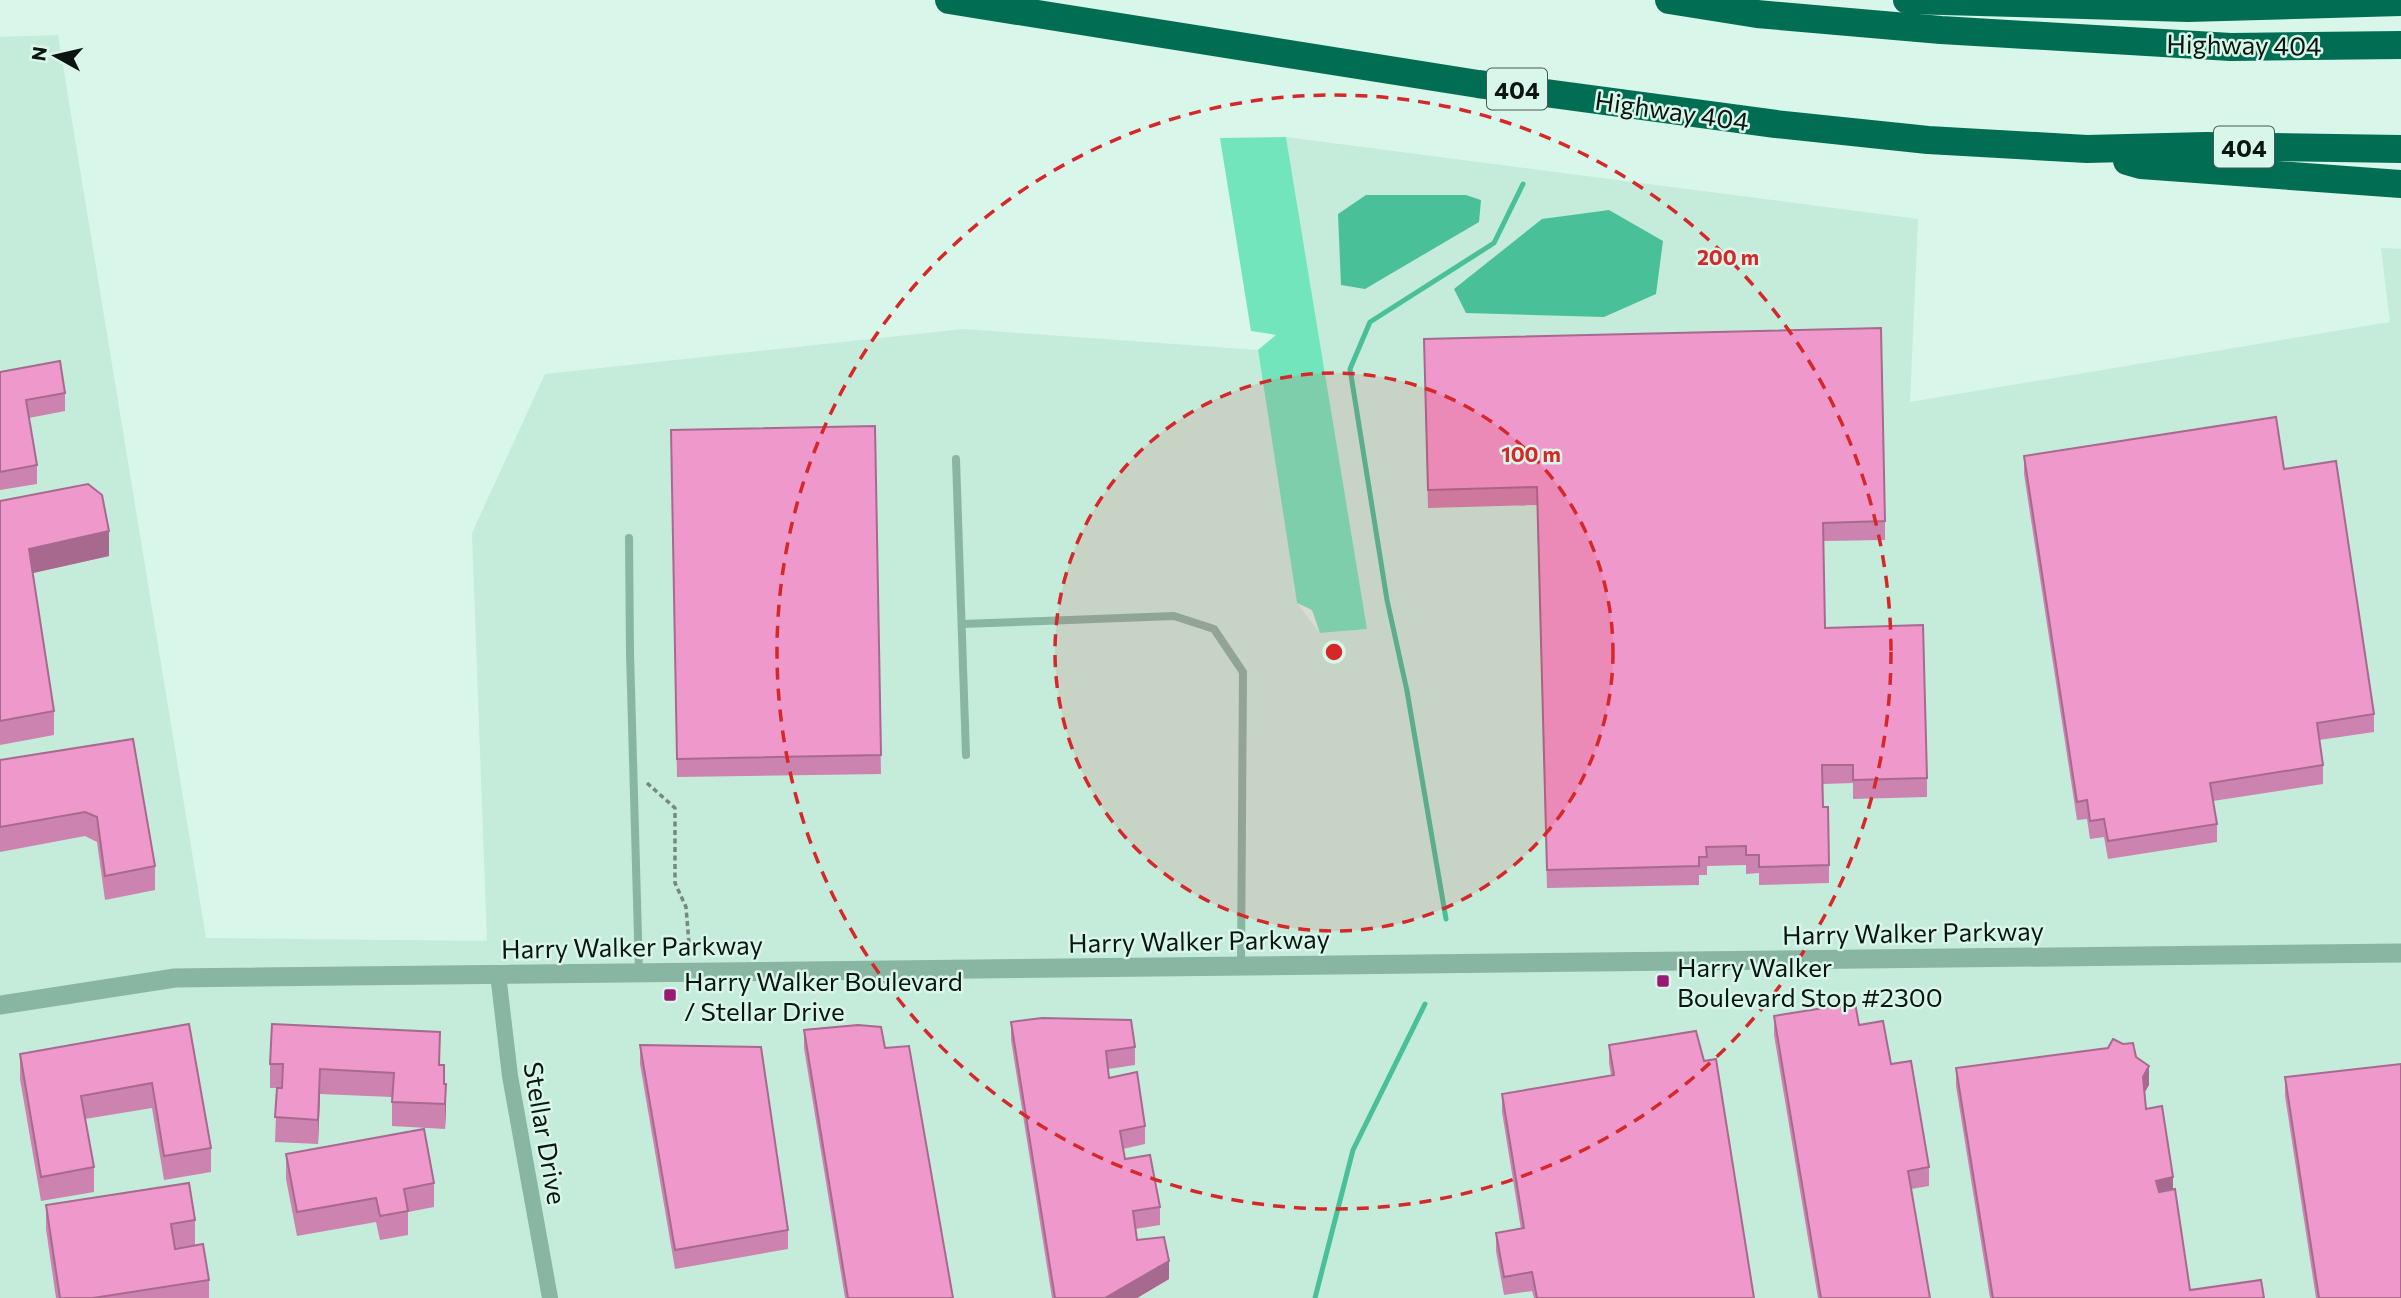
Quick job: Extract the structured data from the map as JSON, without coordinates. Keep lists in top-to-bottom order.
{
  "streets": {
    "highway": ["Highway 404", "404"],
    "street": ["Harry Walker Parkway", "Stellar Drive"]
  },
  "crossings": [
    ["Harry Walker Parkway", "Stellar Drive"]
  ],
  "places": {
    "transit": ["Harry Walker Boulevard Stop #2300", "Harry Walker Boulevard / Stellar Drive"]
  },
  "north": "left",
  "rings": ["200 m", "100 m"]
}
